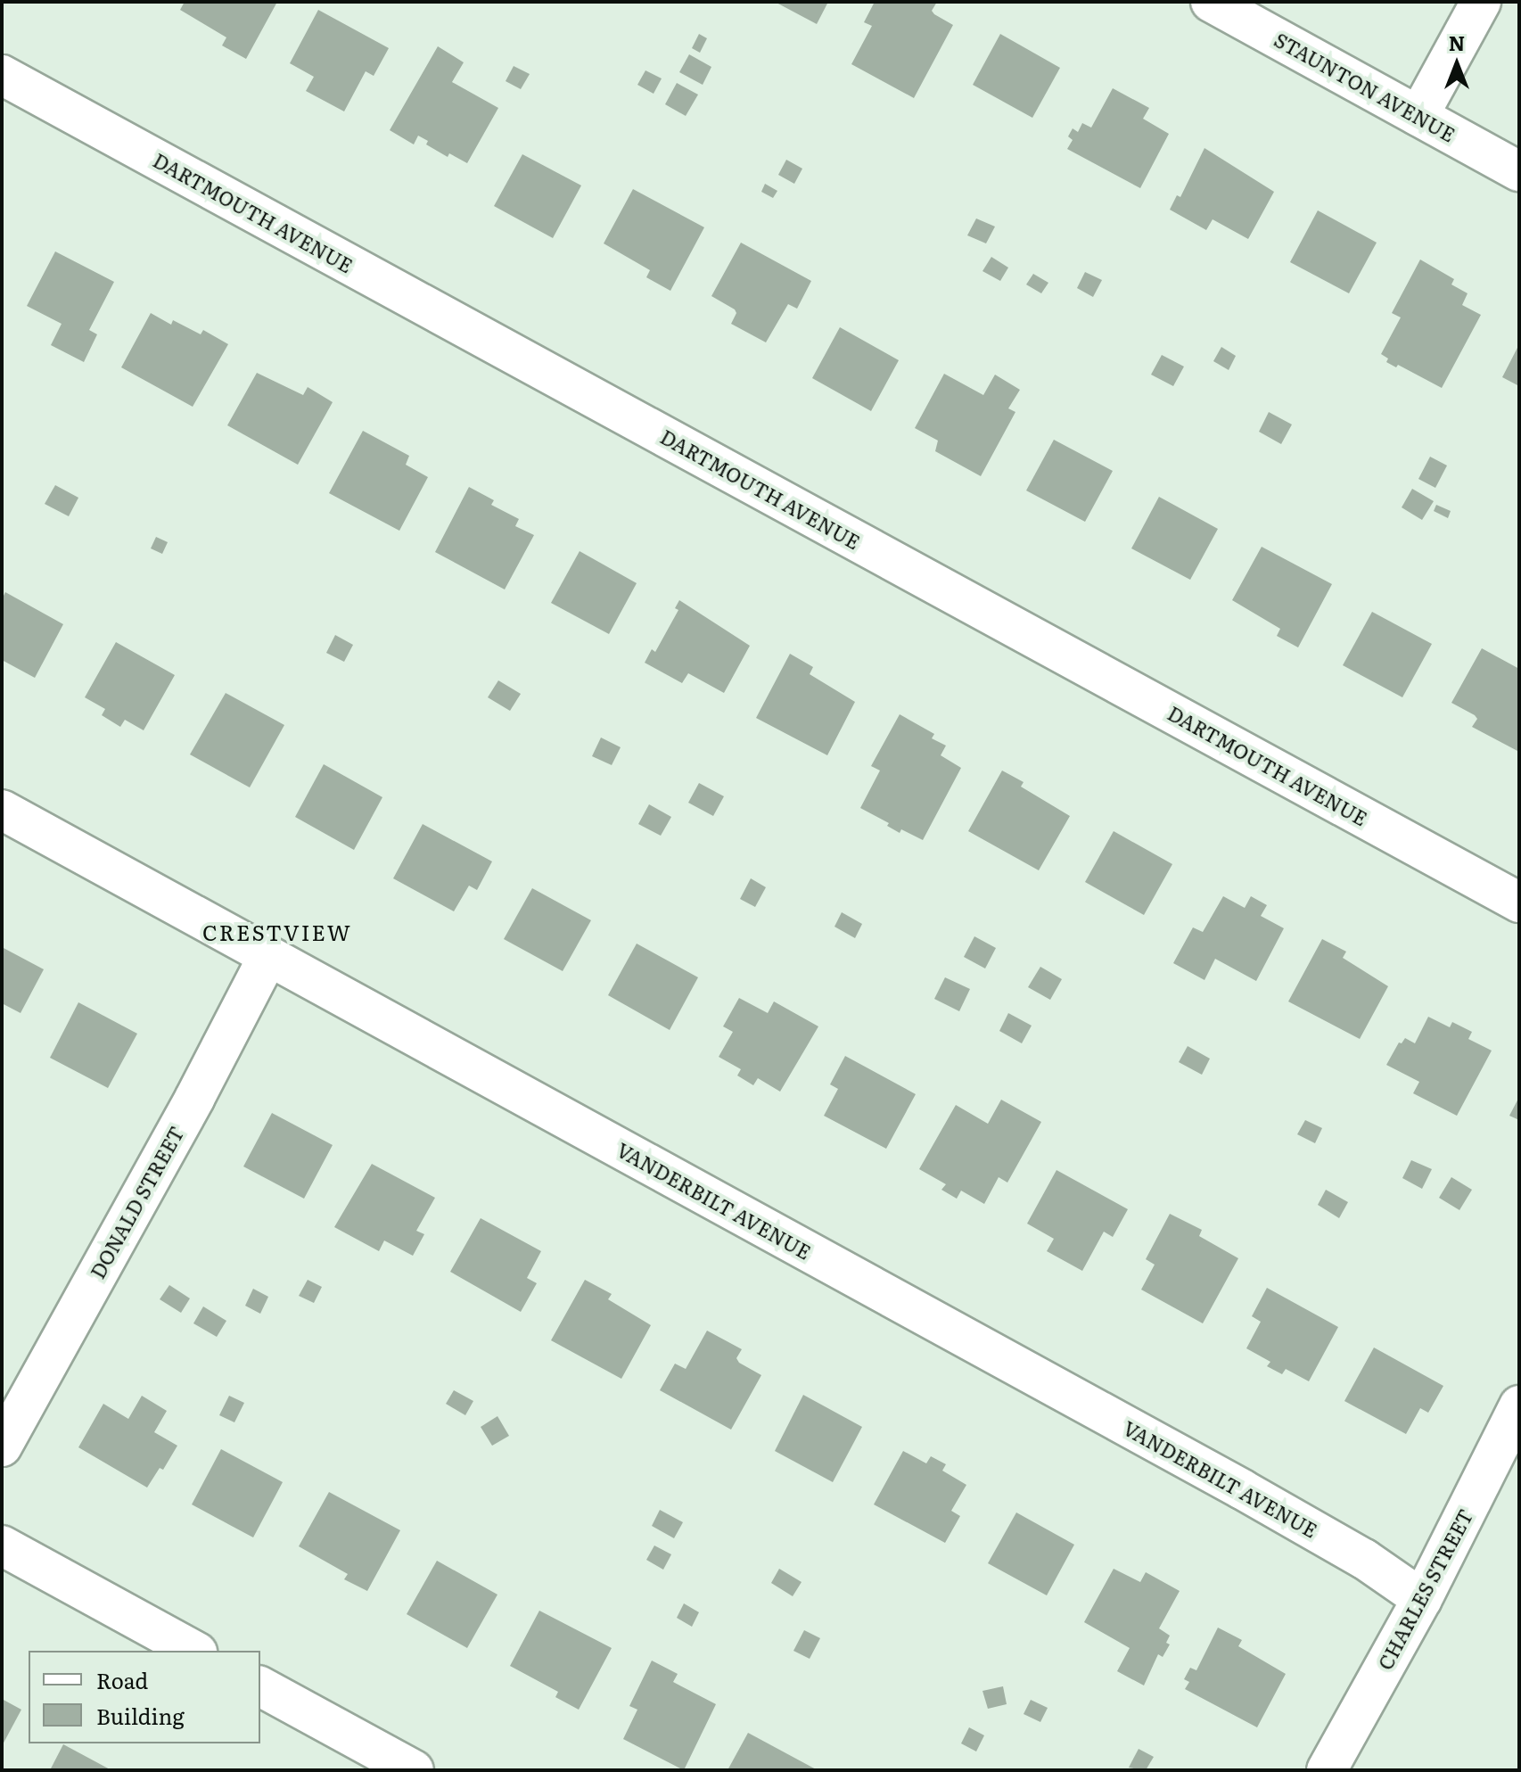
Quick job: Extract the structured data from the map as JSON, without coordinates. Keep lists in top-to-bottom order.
{
  "streets": {
    "street": [
      "STAUNTON AVENUE",
      "DARTMOUTH AVENUE",
      "VANDERBILT AVENUE",
      "DONALD STREET",
      "CHARLES STREET"
    ]
  },
  "crossings": [
    ["VANDERBILT AVENUE", "DONALD STREET"],
    ["VANDERBILT AVENUE", "CHARLES STREET"]
  ],
  "districts": ["CRESTVIEW"],
  "legend": ["Road", "Building"],
  "north": "top"
}
